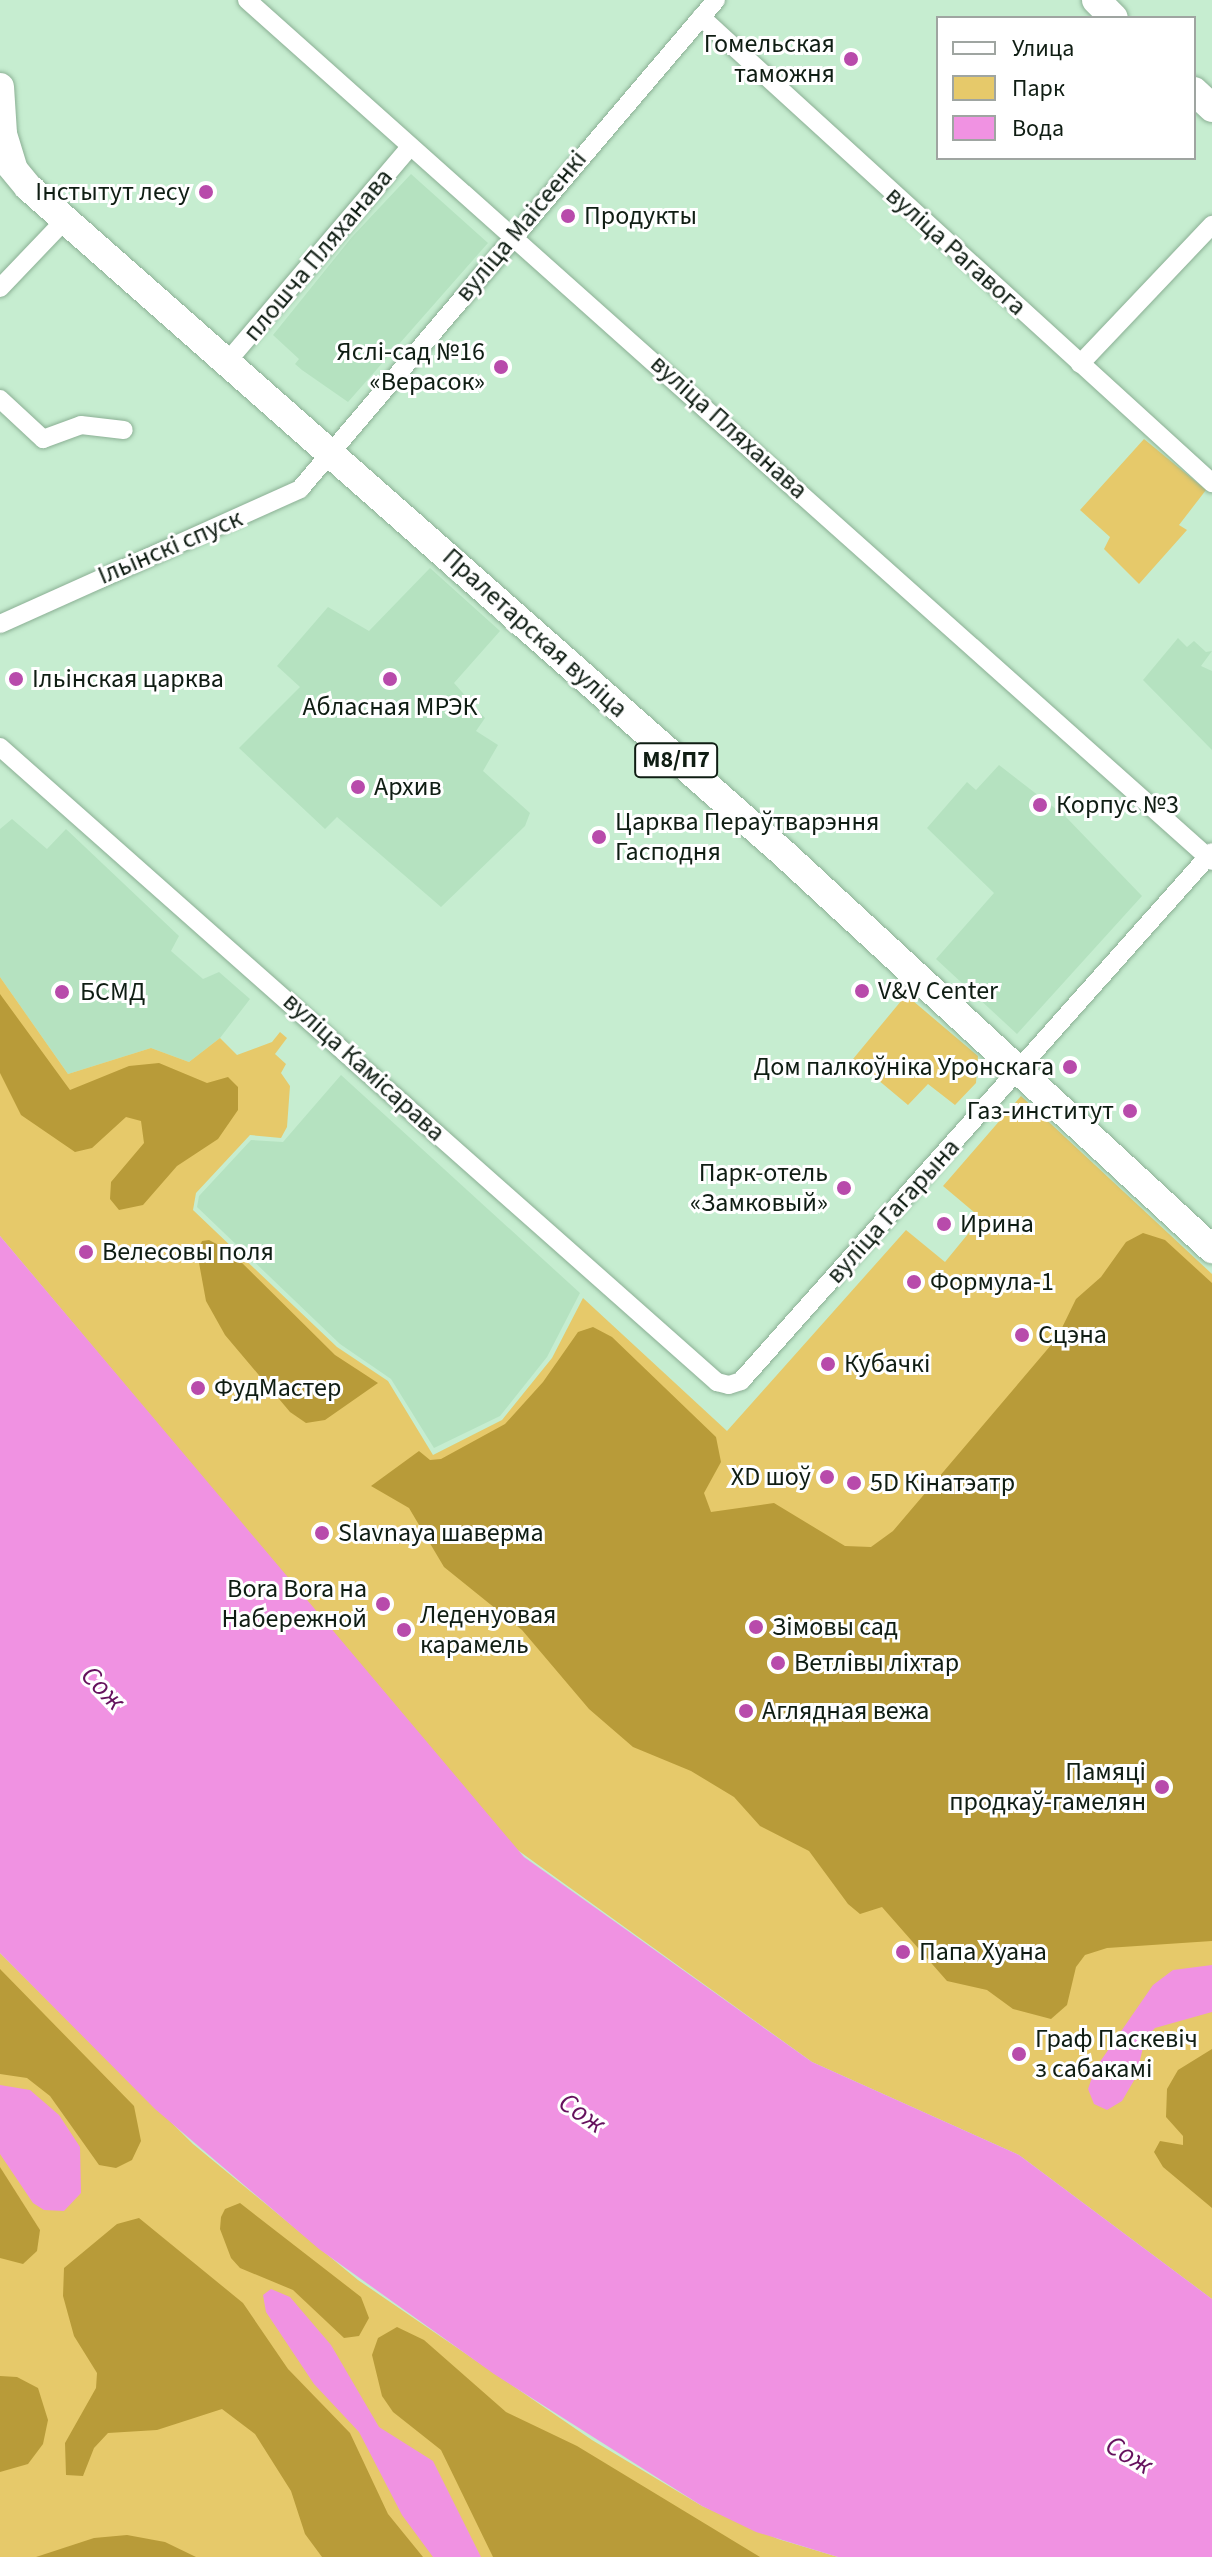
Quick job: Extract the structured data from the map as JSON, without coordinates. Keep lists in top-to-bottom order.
{
  "streets": {
    "main road": ["Пралетарская вуліца", "М8/П7"],
    "street": [
      "вуліца Маісеенкі",
      "вуліца Рагавога",
      "плошча Пляханава",
      "вуліца Пляханава",
      "Ільінскі спуск",
      "вуліца Камісарава",
      "вуліца Гагарына"
    ]
  },
  "crossings": [
    ["вуліца Маісеенкі", "вуліца Рагавога"],
    ["вуліца Маісеенкі", "вуліца Пляханава"],
    ["вуліца Маісеенкі", "Ільінскі спуск"],
    ["вуліца Маісеенкі", "Пралетарская вуліца"],
    ["плошча Пляханава", "вуліца Пляханава"],
    ["плошча Пляханава", "Пралетарская вуліца"],
    ["вуліца Пляханава", "вуліца Гагарына"],
    ["Ільінскі спуск", "Пралетарская вуліца"],
    ["Пралетарская вуліца", "вуліца Гагарына"],
    ["вуліца Камісарава", "вуліца Гагарына"]
  ],
  "water": ["Сож"],
  "places": [
    "Гомельская таможня",
    "Інстытут лесу",
    "Продукты",
    "Яслі-сад №16 «Верасок»",
    "Ільінская царква",
    "Абласная МРЭК",
    "Архив",
    "Корпус №3",
    "Царква Пераўтварэння Гасподня",
    "V&V Center",
    "БСМД",
    "Дом палкоўніка Уронскага",
    "Газ-институт",
    "Парк-отель «Замковый»",
    "Ирина",
    "Велесовы поля",
    "Формула-1",
    "Сцэна",
    "Кубачкі",
    "ФудМастер",
    "XD шоў",
    "5D Кінатэатр",
    "Slavnaya шаверма",
    "Bora Bora на Набережной",
    "Зімовы сад",
    "Леденуовая карамель",
    "Ветлівы ліхтар",
    "Аглядная вежа",
    "Памяці продкаў-гамелян",
    "Папа Хуана",
    "Граф Паскевіч з сабакамі"
  ],
  "legend": ["Улица", "Парк", "Вода"]
}
